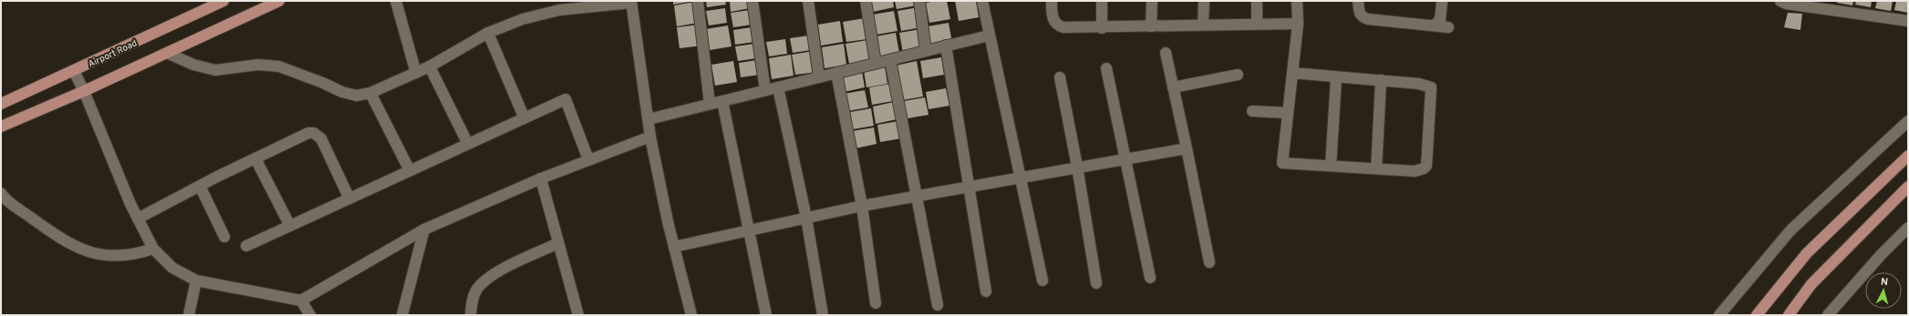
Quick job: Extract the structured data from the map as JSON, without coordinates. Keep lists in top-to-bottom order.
{
  "streets": {
    "main road": ["Airport Road"]
  },
  "north": "top"
}
